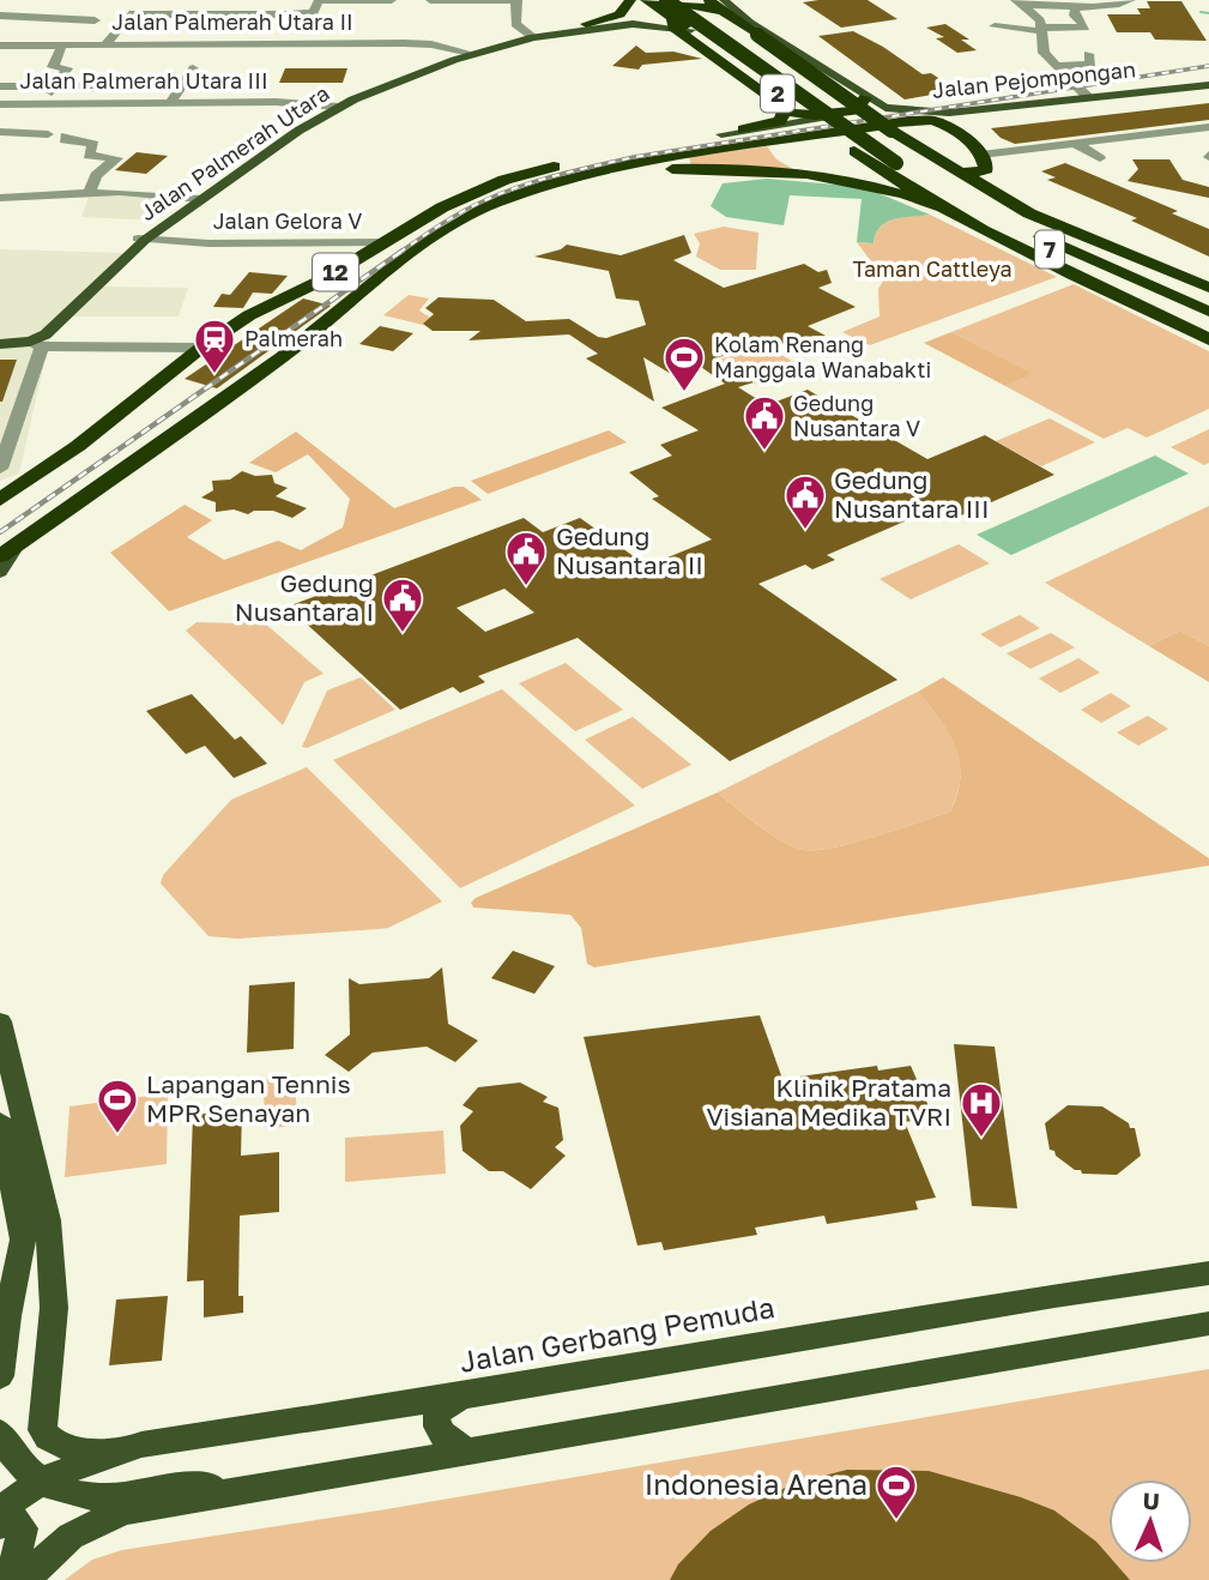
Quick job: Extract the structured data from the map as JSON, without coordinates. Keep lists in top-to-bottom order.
{
  "streets": {
    "highway": ["2", "7", "12"],
    "main road": ["Jalan Pejompongan", "Jalan Palmerah Utara", "Jalan Gerbang Pemuda"],
    "street": ["Jalan Palmerah Utara II", "Jalan Palmerah Utara III", "Jalan Gelora V"]
  },
  "crossings": [
    ["Jalan Palmerah Utara II", "Jalan Palmerah Utara"],
    ["Jalan Pejompongan", "2"],
    ["Jalan Pejompongan", "12"],
    ["Jalan Palmerah Utara III", "Jalan Palmerah Utara"],
    ["2", "Jalan Palmerah Utara"],
    ["2", "7"],
    ["Jalan Palmerah Utara", "Jalan Gelora V"],
    ["Jalan Palmerah Utara", "7"],
    ["Jalan Gelora V", "12"]
  ],
  "parks": ["Taman Cattleya"],
  "places": {
    "station": ["Palmerah"],
    "sports": ["Kolam Renang Manggala Wanabakti", "Lapangan Tennis MPR Senayan", "Indonesia Arena"],
    "public building": [
      "Gedung Nusantara V",
      "Gedung Nusantara III",
      "Gedung Nusantara II",
      "Gedung Nusantara I"
    ],
    "hospital": ["Klinik Pratama Visiana Medika TVRI"]
  },
  "north": "top"
}
